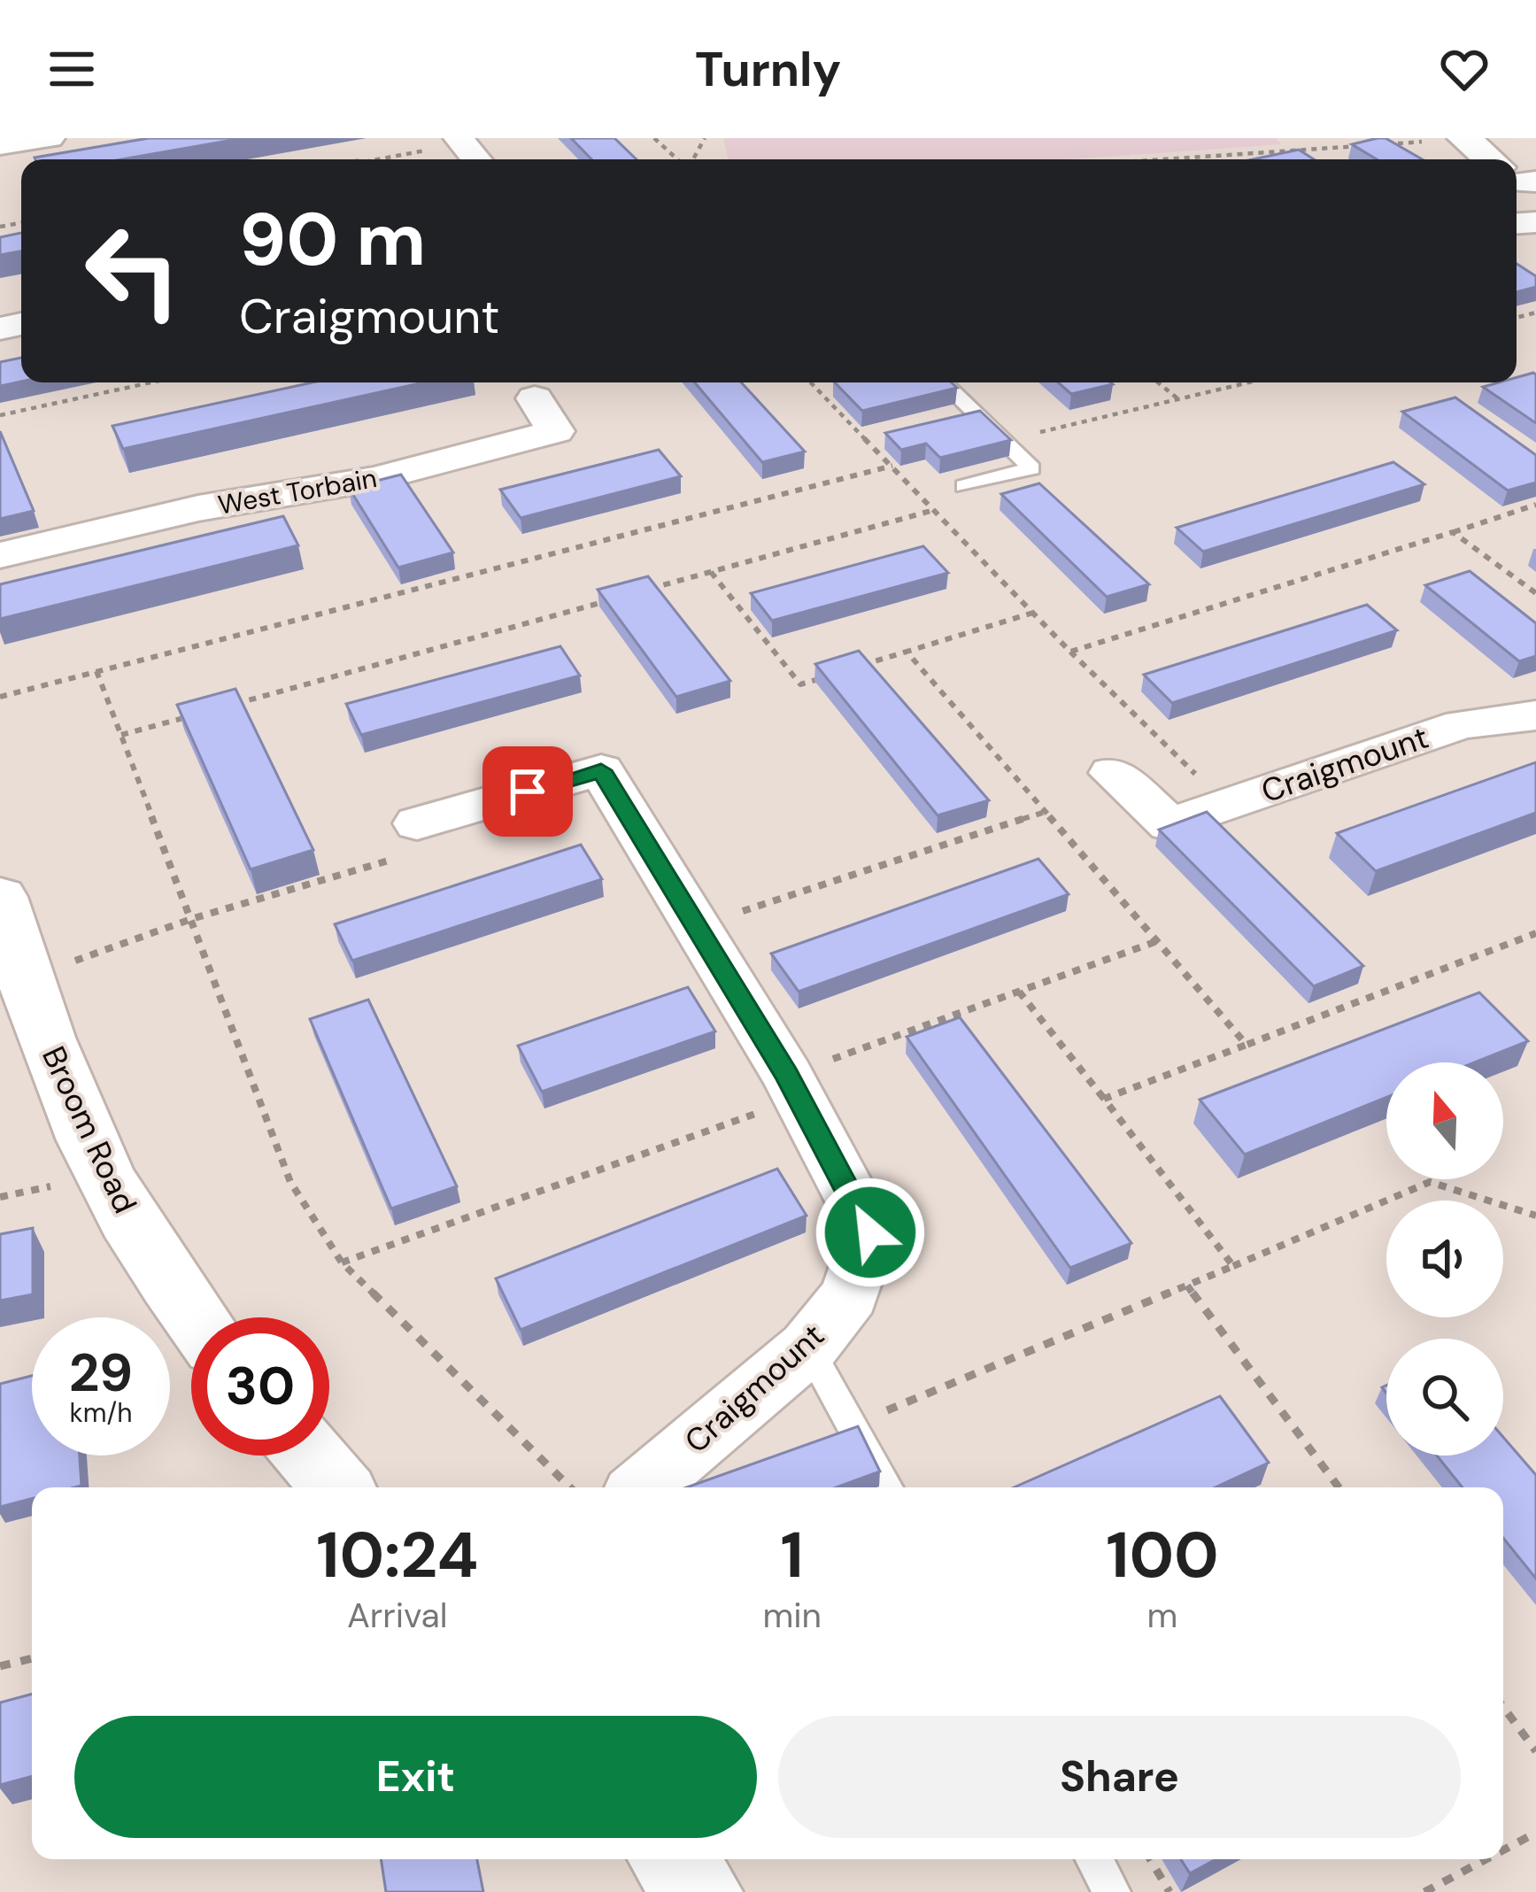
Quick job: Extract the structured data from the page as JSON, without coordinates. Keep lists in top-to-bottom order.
{
  "streets": {
    "street": ["West Torbain", "Craigmount", "Broom Road"]
  },
  "north": "top",
  "page": {
    "header": "Turnly",
    "turn": ["90 m", "Craigmount"],
    "speed": "29 km/h",
    "limit": "30",
    "eta": [
      "10:24",
      "Arrival",
      "1",
      "min",
      "100",
      "m"
    ],
    "buttons": ["Exit", "Share"]
  }
}
